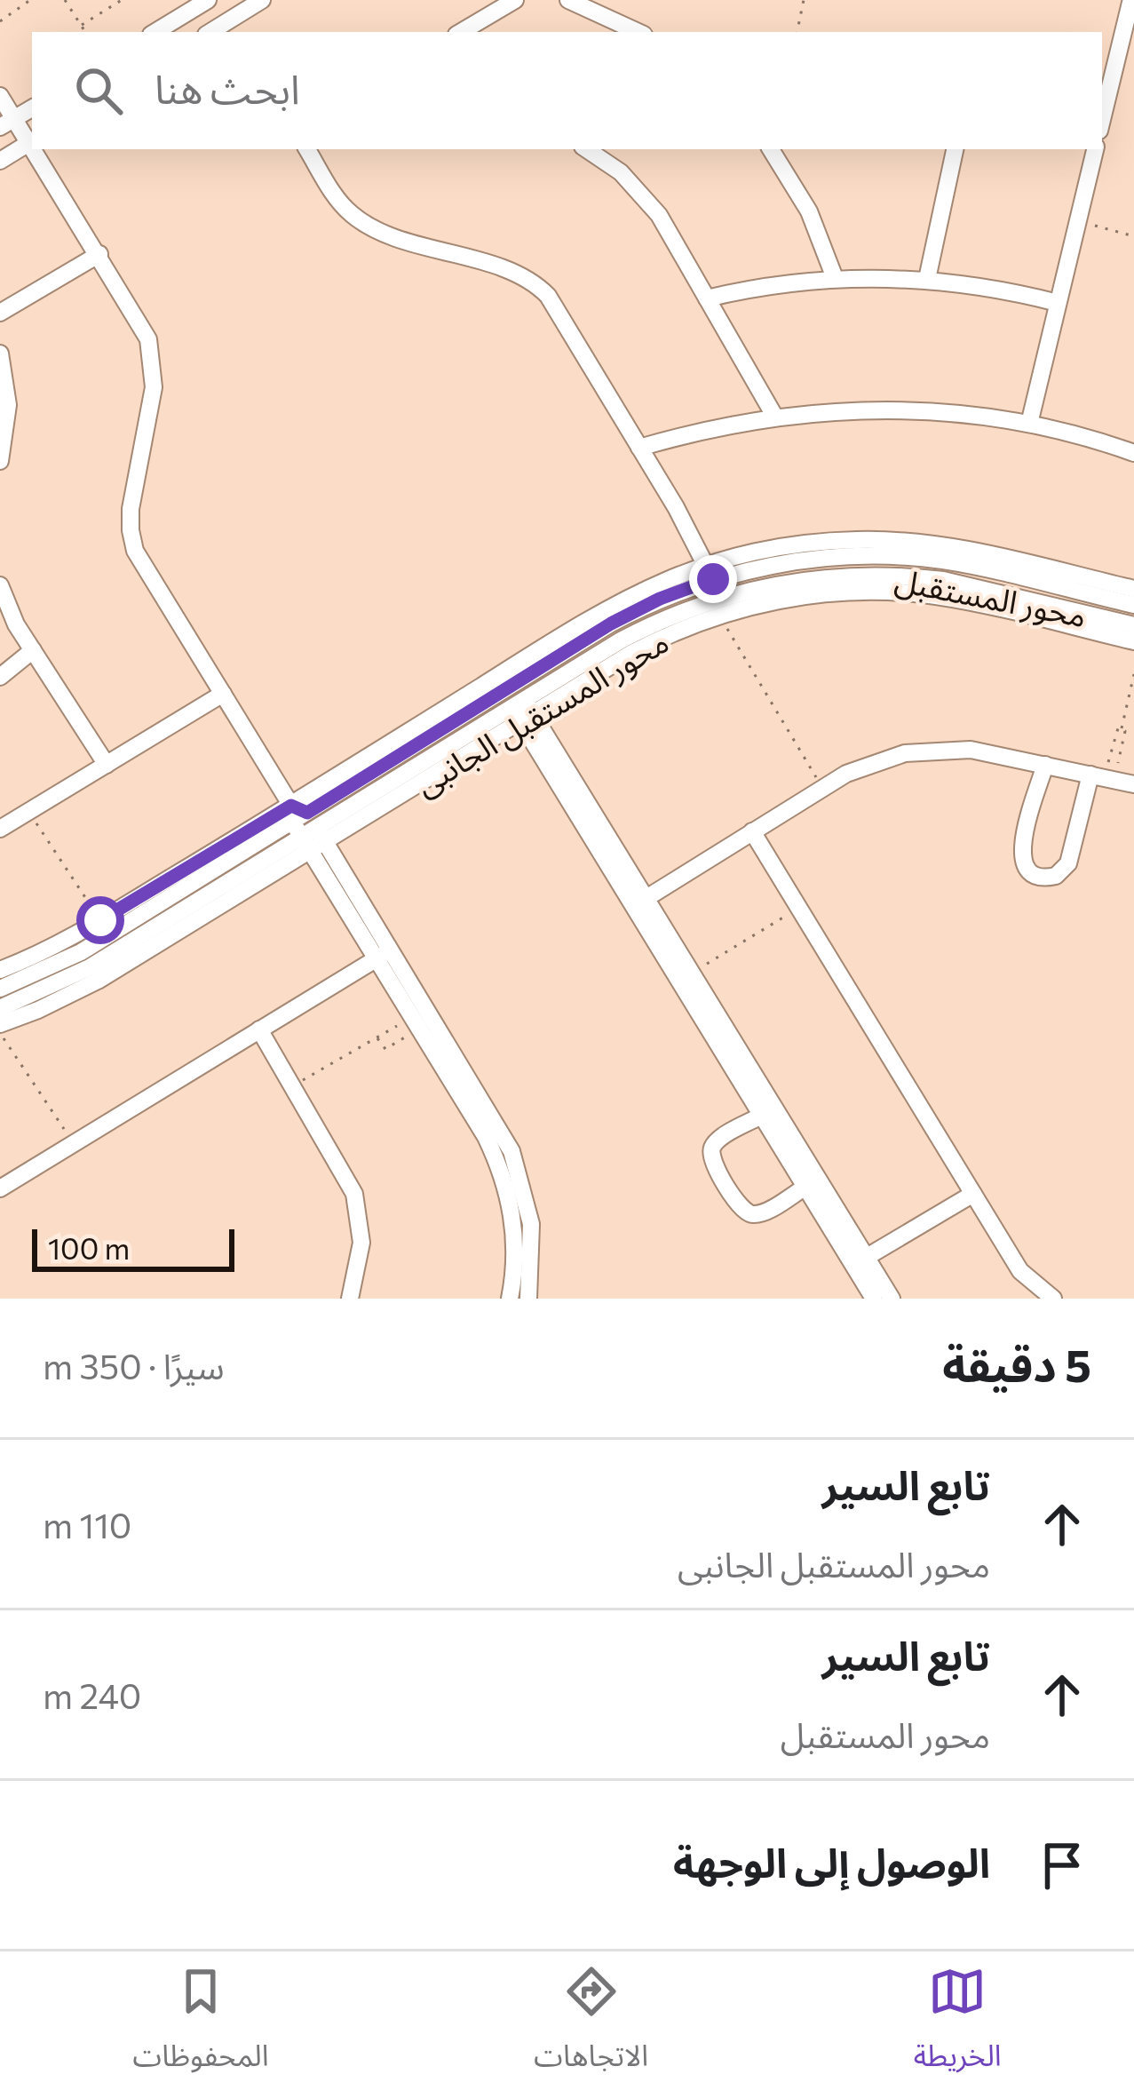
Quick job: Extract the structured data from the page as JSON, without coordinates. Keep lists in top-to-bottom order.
{
  "streets": {
    "street": ["محور المستقبل", "محور المستقبل الجانبى"]
  },
  "crossings": [
    ["محور المستقبل", "محور المستقبل الجانبى"]
  ],
  "scale_bar": "100 m",
  "page": {
    "search": "ابحث هنا",
    "scale": "100 m",
    "heading": ["5 دقيقة", "سيرًا · 350 m"],
    "list": [
      ["تابع السير", "محور المستقبل الجانبى", "110 m"],
      ["تابع السير", "محور المستقبل", "240 m"],
      "الوصول إلى الوجهة"
    ],
    "nav": ["الخريطة", "الاتجاهات", "المحفوظات"]
  }
}
